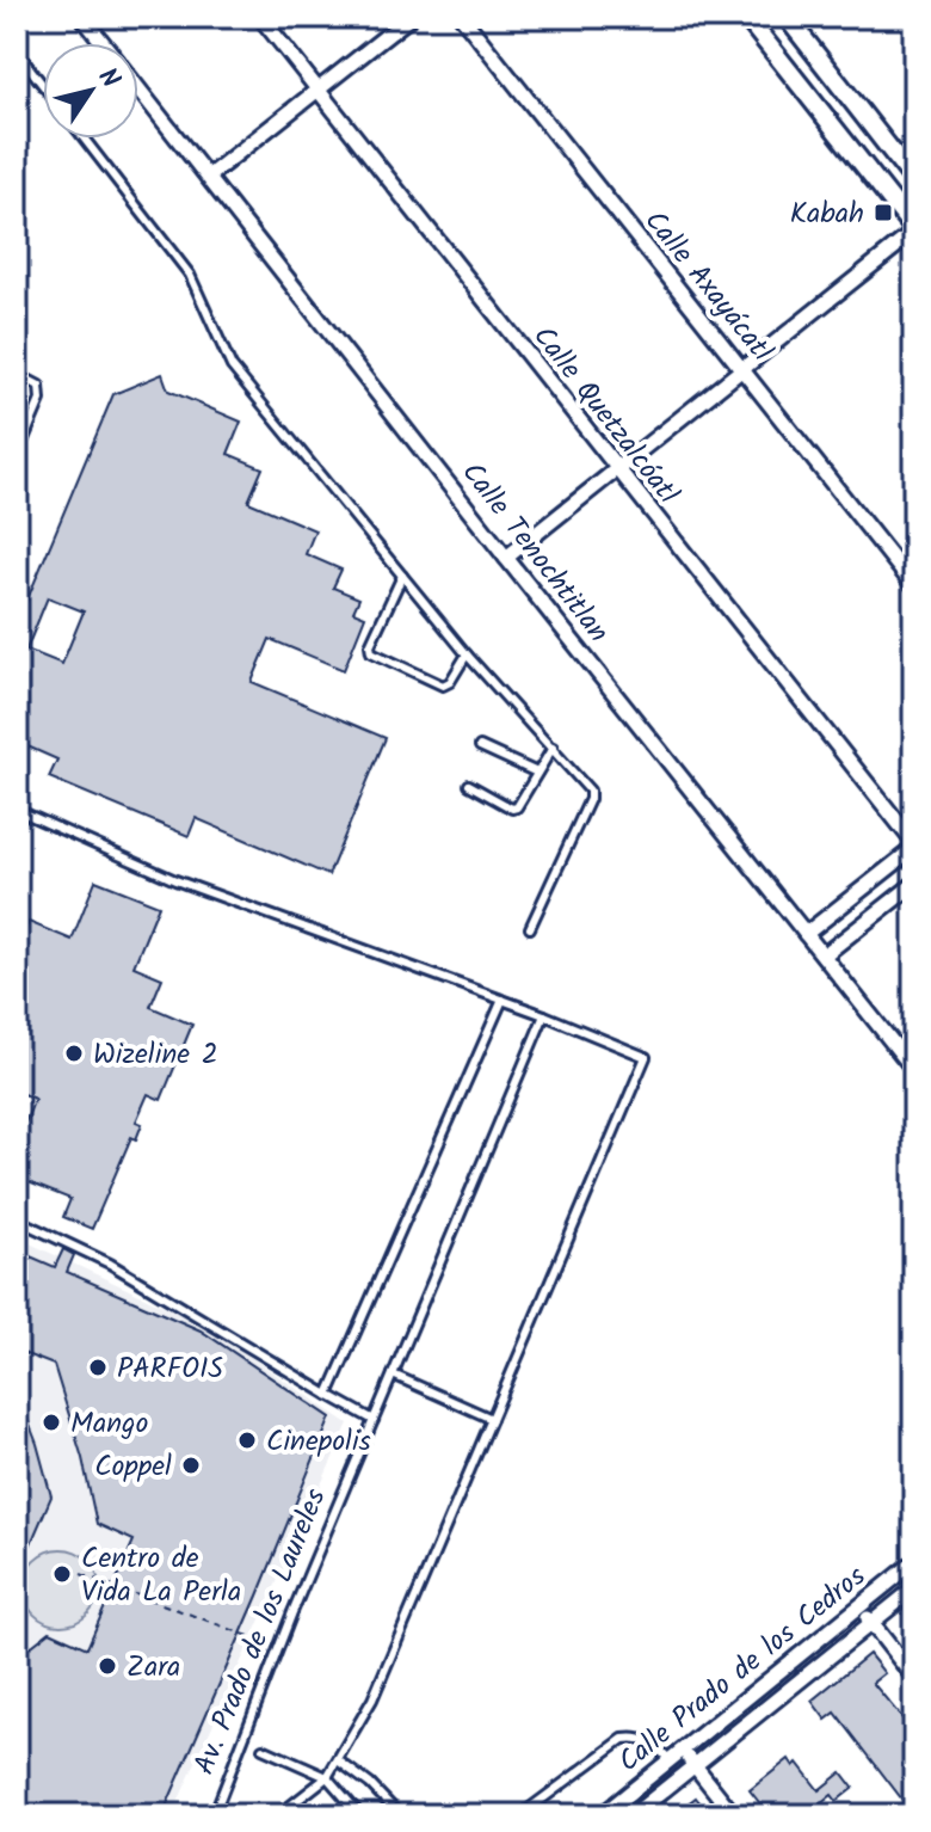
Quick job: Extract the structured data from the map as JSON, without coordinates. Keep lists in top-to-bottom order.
{
  "streets": {
    "street": [
      "Calle Axayácatl",
      "Calle Quetzalcóatl",
      "Calle Tenochtitlan",
      "Calle Prado de los Cedros"
    ],
    "lane": ["Av. Prado de los Laureles"]
  },
  "places": {
    "transit": ["Kabah"],
    "other": [
      "Wizeline 2",
      "PARFOIS",
      "Mango",
      "Cinepolis",
      "Coppel",
      "Centro de Vida La Perla",
      "Zara"
    ]
  },
  "north": "top right"
}
